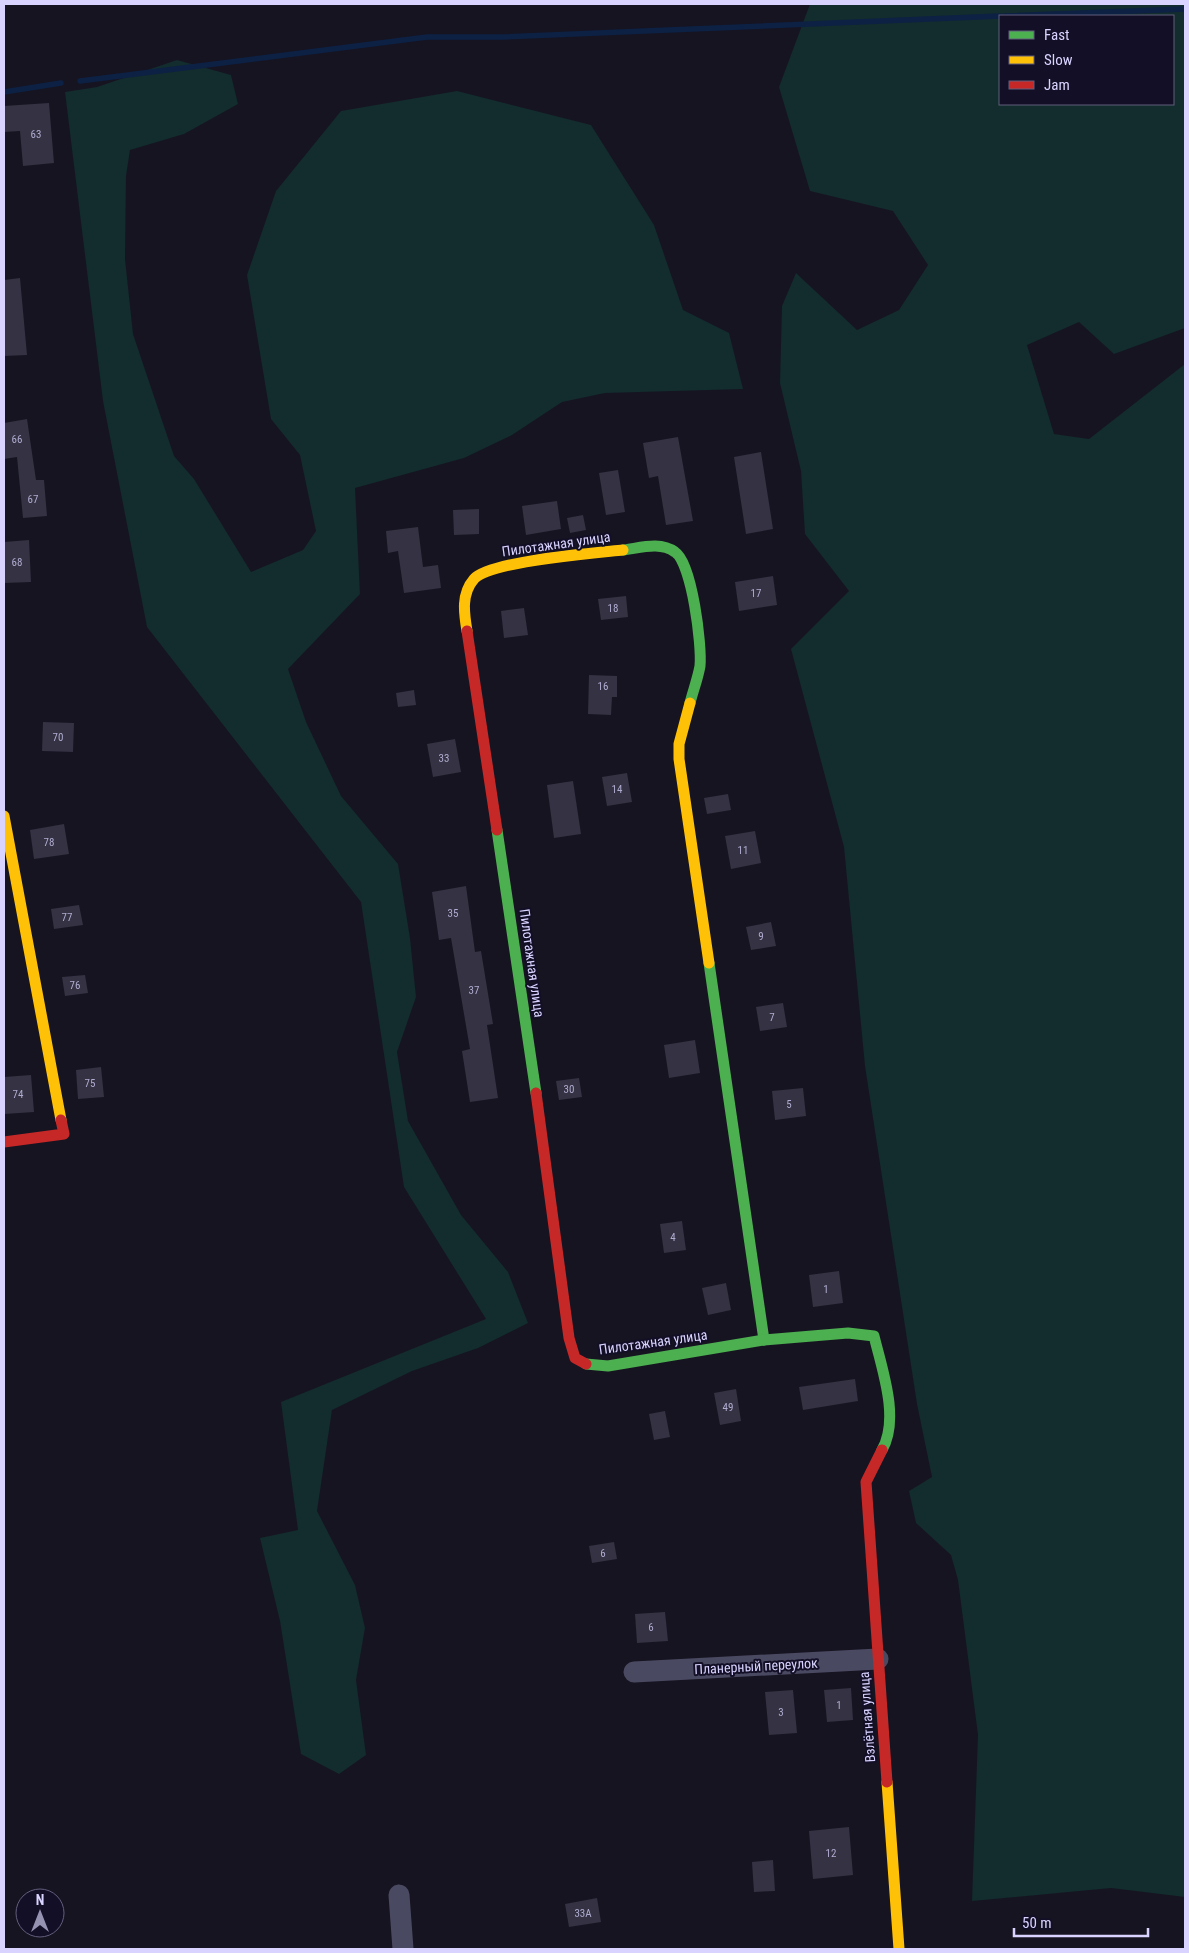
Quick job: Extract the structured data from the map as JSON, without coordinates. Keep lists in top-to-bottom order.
{
  "streets": {
    "street": ["Пилотажная улица", "Планерный переулок", "Взлётная улица"]
  },
  "crossings": [
    ["Пилотажная улица", "Взлётная улица"],
    ["Планерный переулок", "Взлётная улица"]
  ],
  "house_numbers": [
    "63",
    "66",
    "67",
    "68",
    "17",
    "18",
    "16",
    "70",
    "33",
    "14",
    "78",
    "11",
    "35",
    "77",
    "9",
    "76",
    "37",
    "7",
    "75",
    "30",
    "74",
    "5",
    "4",
    "1",
    "49",
    "6",
    "6",
    "1",
    "3",
    "12",
    "33А"
  ],
  "legend": ["Fast", "Slow", "Jam"],
  "scale_bar": "50 m",
  "north": "top"
}
